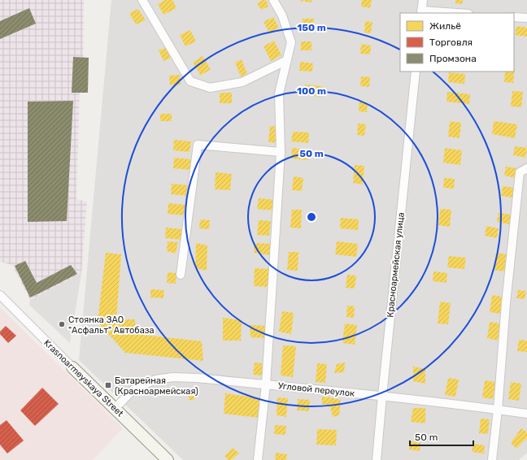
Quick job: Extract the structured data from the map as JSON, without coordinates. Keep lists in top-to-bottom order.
{
  "streets": {
    "street": ["Красноармейская улица", "Krasnoarmeyskaya Street", "Угловой переулок"]
  },
  "crossings": [
    ["Красноармейская улица", "Угловой переулок"],
    ["Krasnoarmeyskaya Street", "Угловой переулок"]
  ],
  "places": {
    "other": ["Стоянка ЗАО \"Асфальт\" Автобаза"],
    "transit": ["Батарейная (Красноармейская)"]
  },
  "legend": ["Жильё", "Торговля", "Промзона"],
  "scale_bar": "50 m",
  "rings": ["150 m", "100 m", "50 m"]
}
